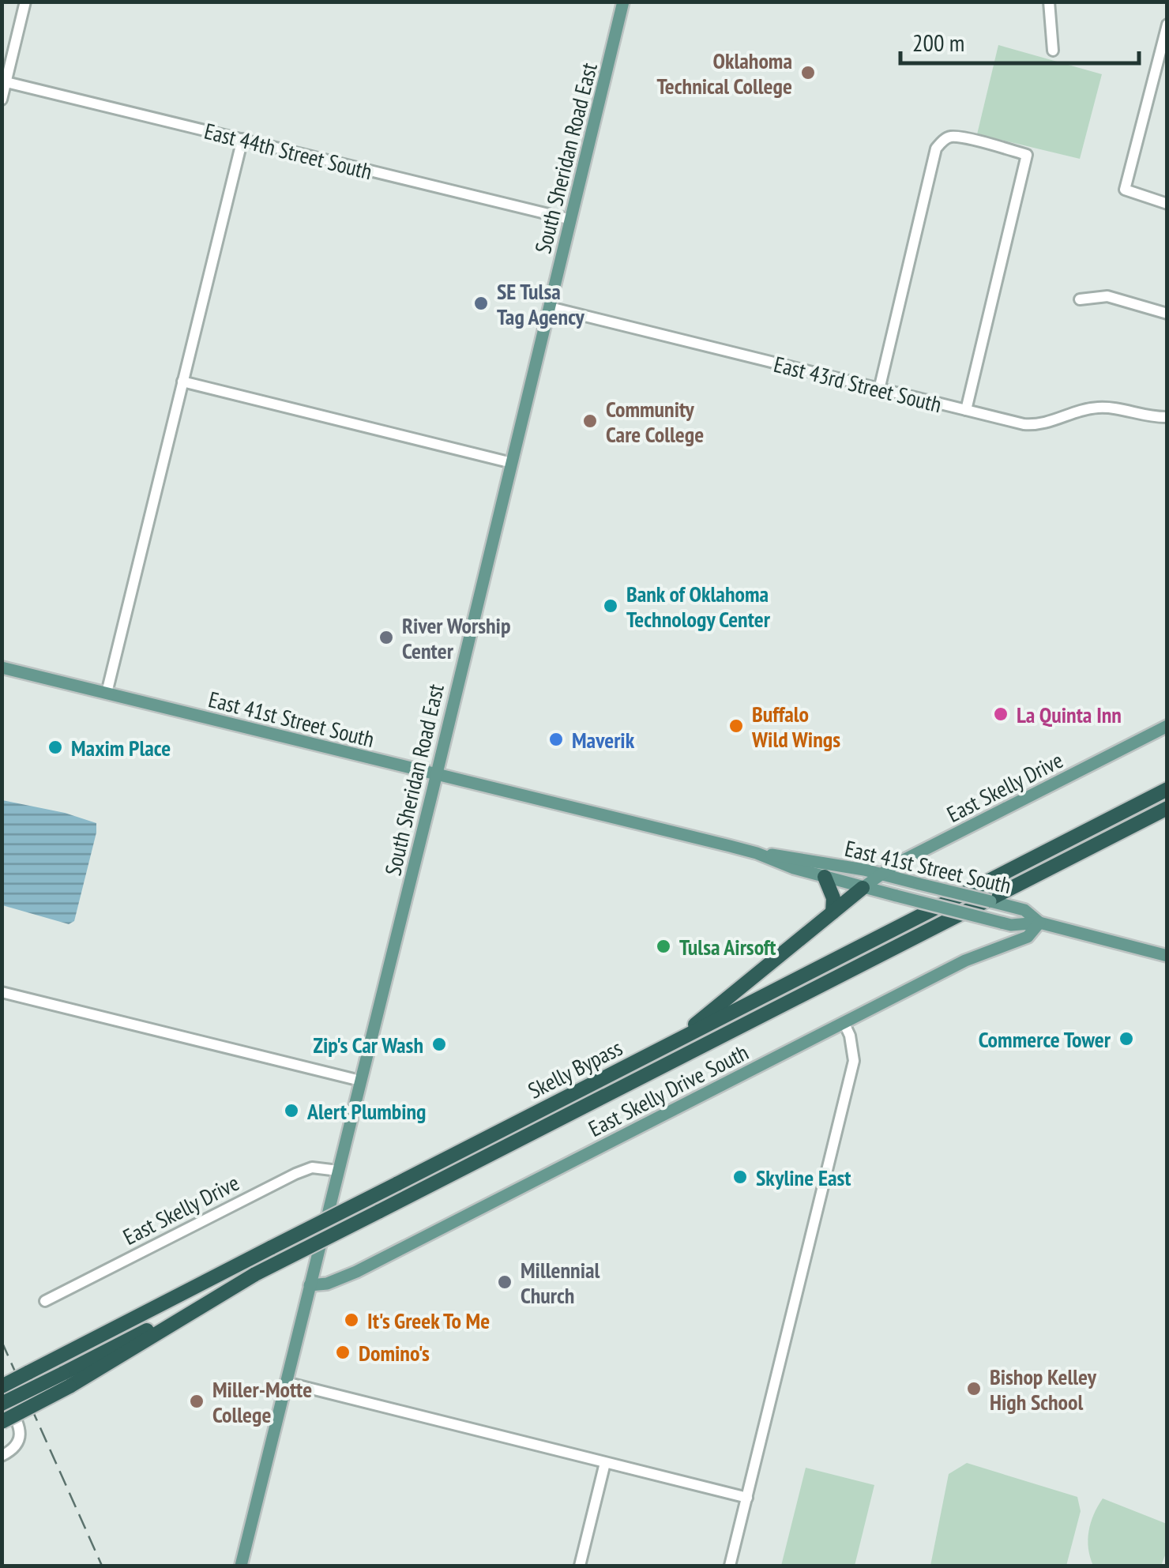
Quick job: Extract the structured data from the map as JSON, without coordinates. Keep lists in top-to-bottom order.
{
  "streets": {
    "highway": ["Skelly Bypass"],
    "main road": [
      "South Sheridan Road East",
      "East 41st Street South",
      "East Skelly Drive",
      "East Skelly Drive South"
    ],
    "street": ["East 44th Street South", "East 43rd Street South"]
  },
  "crossings": [
    ["East 44th Street South", "South Sheridan Road East"],
    ["South Sheridan Road East", "East 43rd Street South"],
    ["South Sheridan Road East", "East 41st Street South"],
    ["South Sheridan Road East", "East Skelly Drive"],
    ["South Sheridan Road East", "East Skelly Drive South"],
    ["East 41st Street South", "East Skelly Drive"],
    ["East 41st Street South", "East Skelly Drive South"]
  ],
  "places": [
    "Oklahoma Technical College",
    "SE Tulsa Tag Agency",
    "Community Care College",
    "Bank of Oklahoma Technology Center",
    "River Worship Center",
    "La Quinta Inn",
    "Buffalo Wild Wings",
    "Maverik",
    "Maxim Place",
    "Tulsa Airsoft",
    "Commerce Tower",
    "Zip's Car Wash",
    "Alert Plumbing",
    "Skyline East",
    "Millennial Church",
    "It's Greek To Me",
    "Domino's",
    "Bishop Kelley High School",
    "Miller-Motte College"
  ],
  "scale_bar": "200 m"
}
